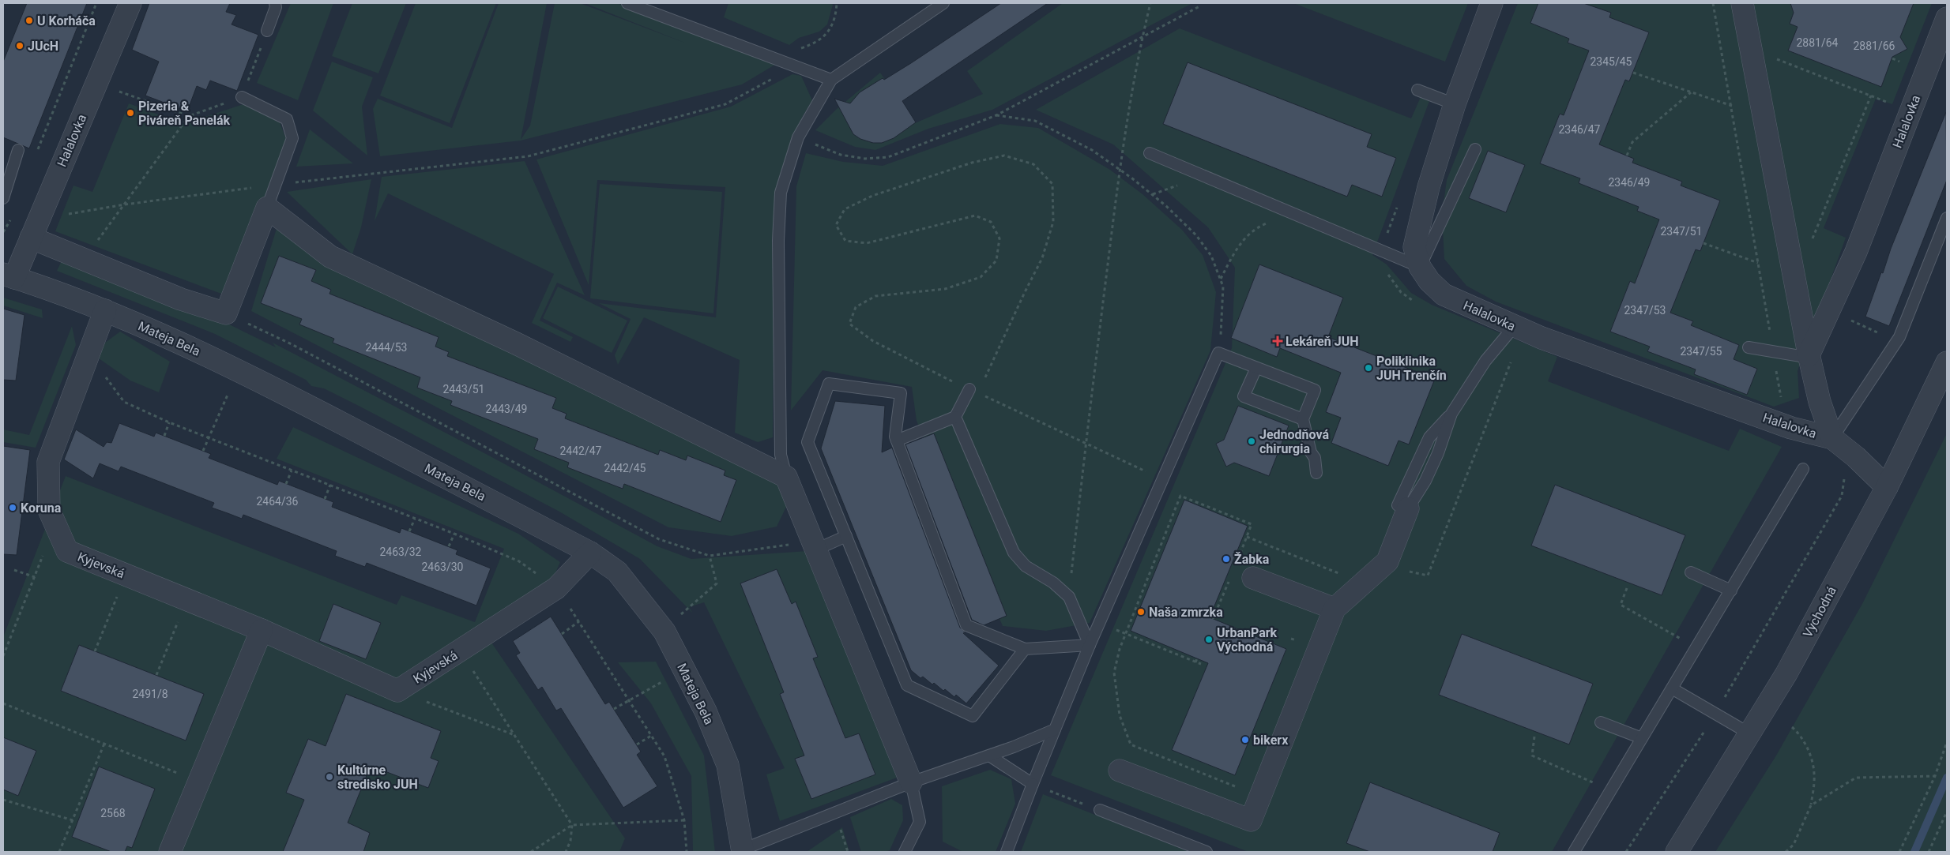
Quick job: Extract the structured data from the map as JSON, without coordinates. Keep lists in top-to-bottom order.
{
  "streets": {
    "street": [
      "Halalovka",
      "Mateja Bela",
      "Kyjevská",
      "Východná"
    ]
  },
  "crossings": [
    ["Halalovka", "Mateja Bela"],
    ["Halalovka", "Východná"],
    ["Mateja Bela", "Kyjevská"]
  ],
  "places": {
    "other": [
      "U Korháča",
      "JUcH",
      "Pizeria & Piváreň Panelák",
      "Poliklinika JUH Trenčín",
      "Jednodňová chirurgia",
      "Koruna",
      "Žabka",
      "Naša zmrzka",
      "UrbanPark Východná",
      "bikerx",
      "Kultúrne stredisko JUH"
    ],
    "health": ["Lekáreň JUH"]
  },
  "house_numbers": [
    "2881/64",
    "2881/66",
    "2345/45",
    "2346/47",
    "2346/49",
    "2347/51",
    "2347/53",
    "2444/53",
    "2347/55",
    "2443/51",
    "2443/49",
    "2442/47",
    "2442/45",
    "2464/36",
    "2463/32",
    "2463/30",
    "2491/8",
    "2568"
  ]
}
